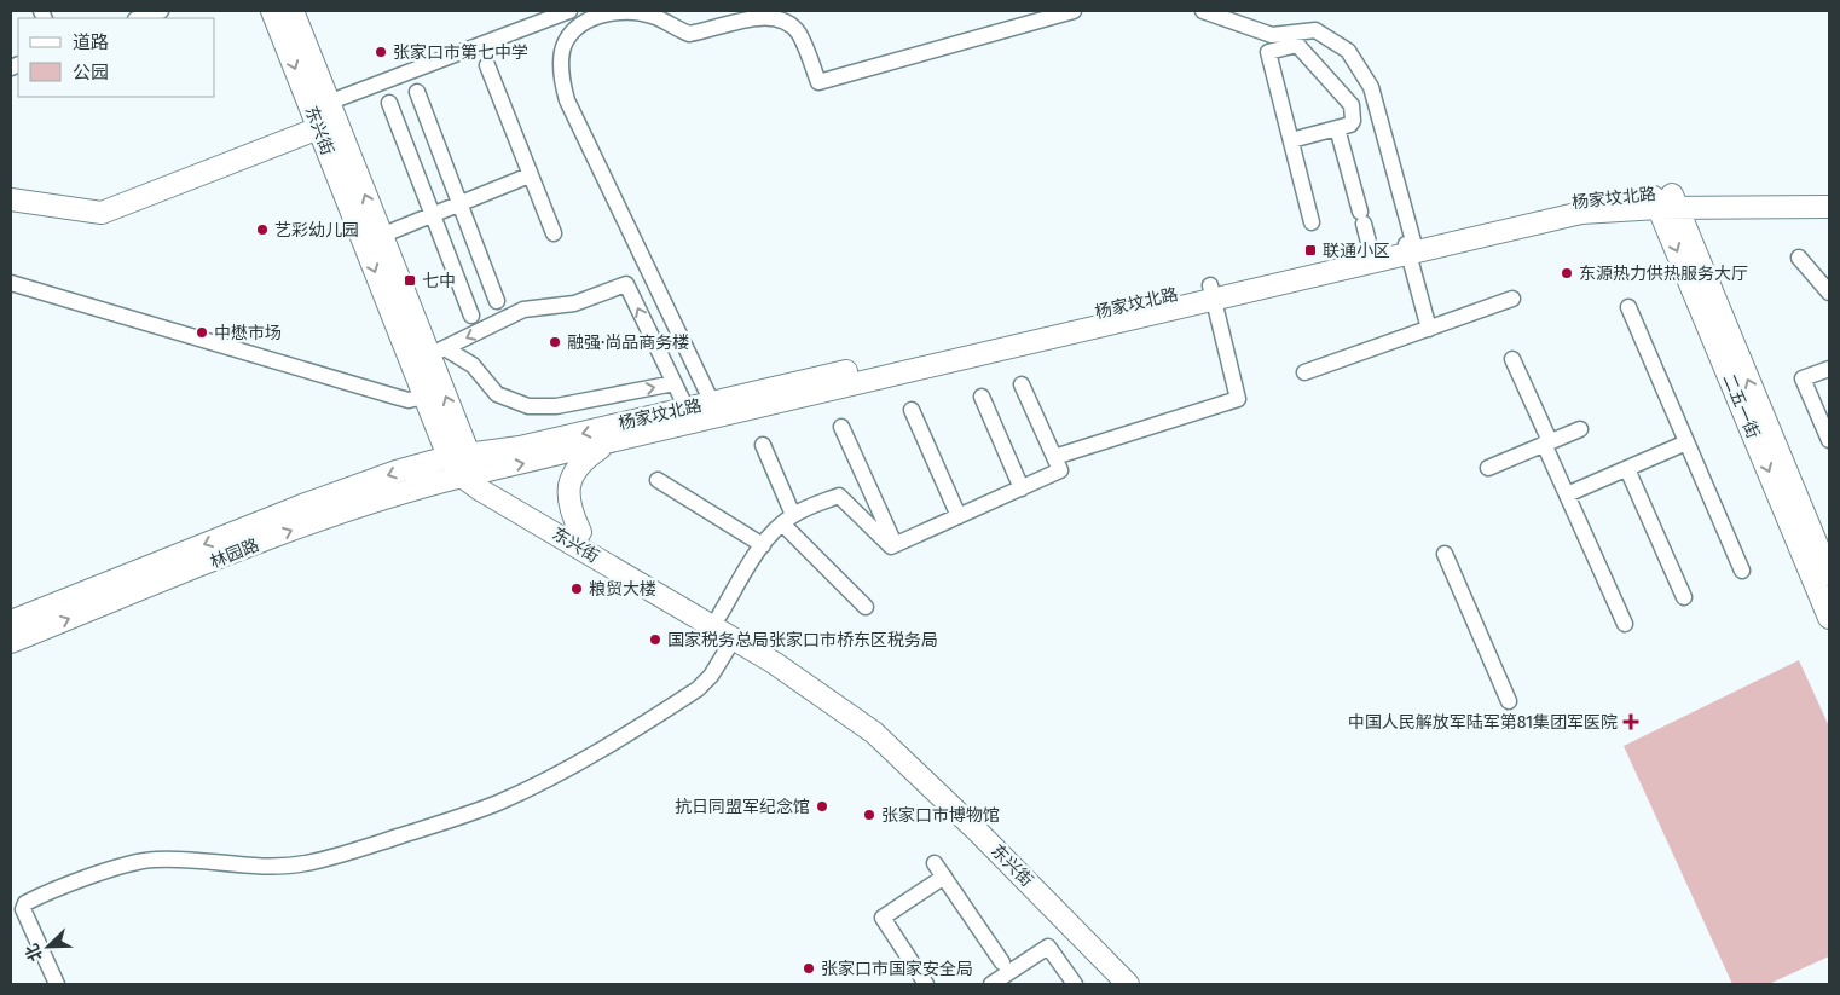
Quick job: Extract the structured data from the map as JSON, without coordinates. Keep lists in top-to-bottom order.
{
  "streets": {
    "main road": [
      "东兴街",
      "杨家坟北路",
      "二五一街",
      "林园路"
    ]
  },
  "crossings": [
    ["东兴街", "杨家坟北路"],
    ["东兴街", "林园路"],
    ["杨家坟北路", "二五一街"],
    ["杨家坟北路", "林园路"]
  ],
  "places": {
    "other": [
      "张家口市第七中学",
      "艺彩幼儿园",
      "东源热力供热服务大厅",
      "中懋市场",
      "融强·尚品商务楼",
      "粮贸大楼",
      "国家税务总局张家口市桥东区税务局",
      "抗日同盟军纪念馆",
      "张家口市博物馆",
      "张家口市国家安全局"
    ],
    "transit": ["联通小区", "七中"],
    "health": ["中国人民解放军陆军第81集团军医院"]
  },
  "legend": ["道路", "公园"],
  "north": "bottom left"
}
